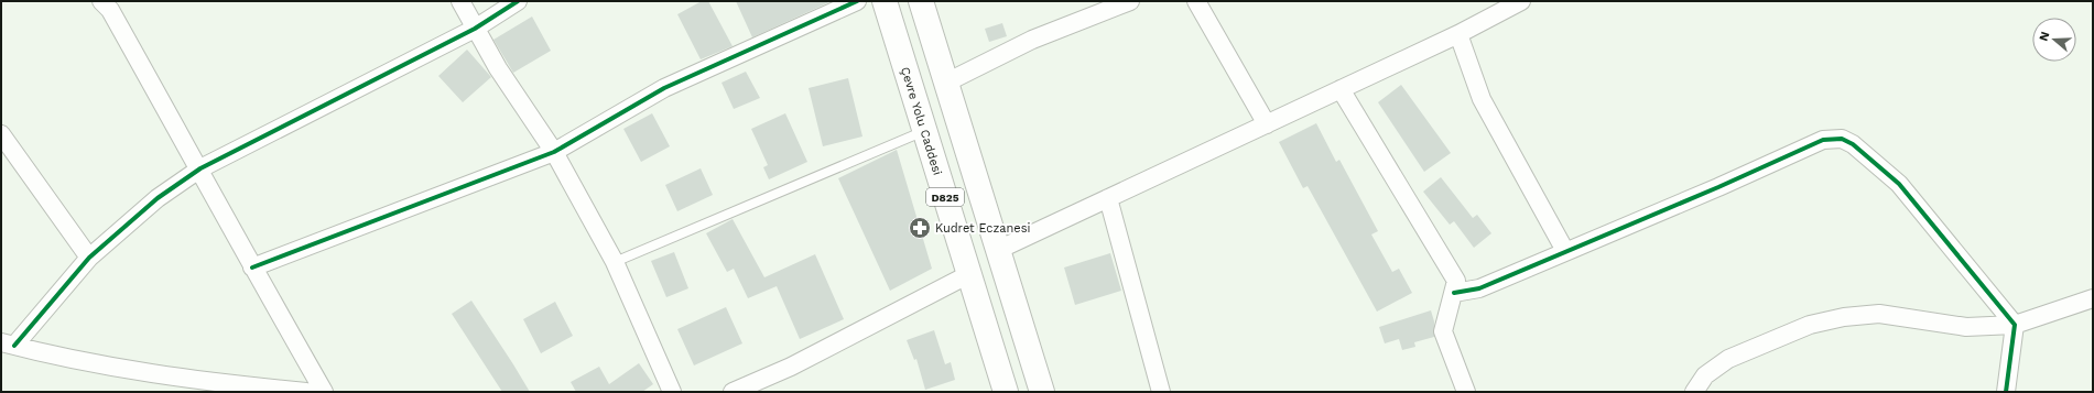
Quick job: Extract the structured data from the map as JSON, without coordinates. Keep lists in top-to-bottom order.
{
  "streets": {
    "highway": ["Çevre Yolu Caddesi", "D825"]
  },
  "places": {
    "pharmacy": ["Kudret Eczanesi"]
  },
  "north": "left"
}
